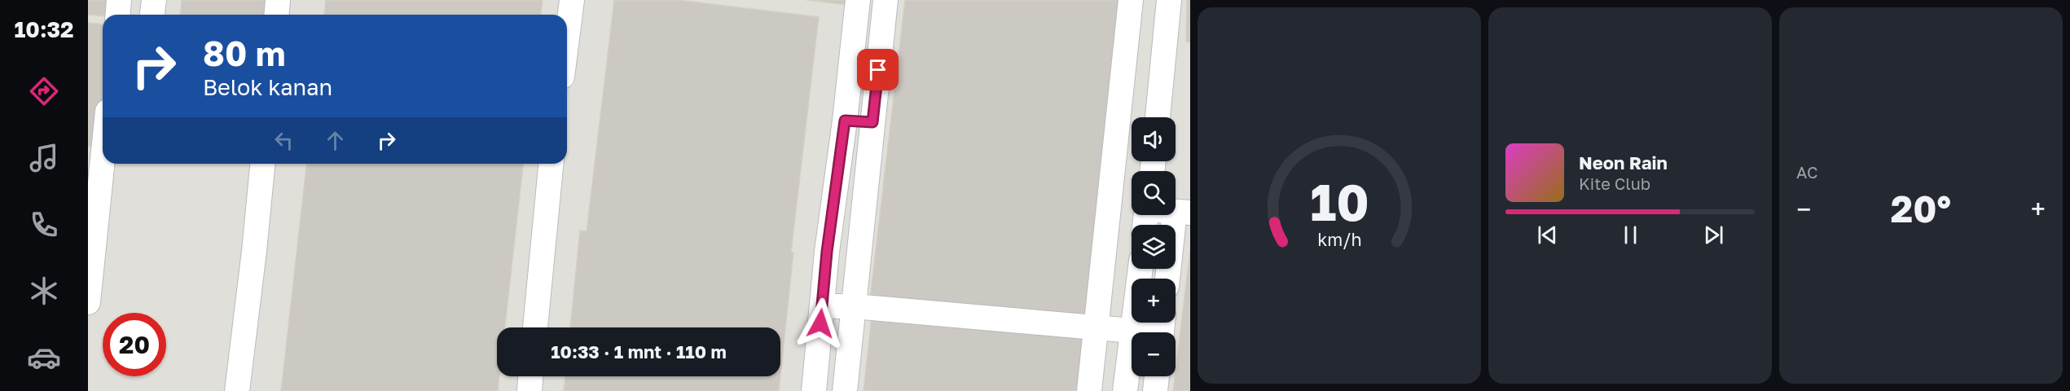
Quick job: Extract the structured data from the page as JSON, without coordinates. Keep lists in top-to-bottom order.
{
  "page": {
    "tabs": "10:32",
    "tile": "AC",
    "turn": ["80 m", "Belok kanan"],
    "map_buttons": ["+", "−"],
    "song": ["Neon Rain", "Kite Club"],
    "heat": ["−", "20°", "+"],
    "limit": "20",
    "trip": "10:33 · 1 mnt · 110 m",
    "gauge": ["10", "km/h"]
  }
}
